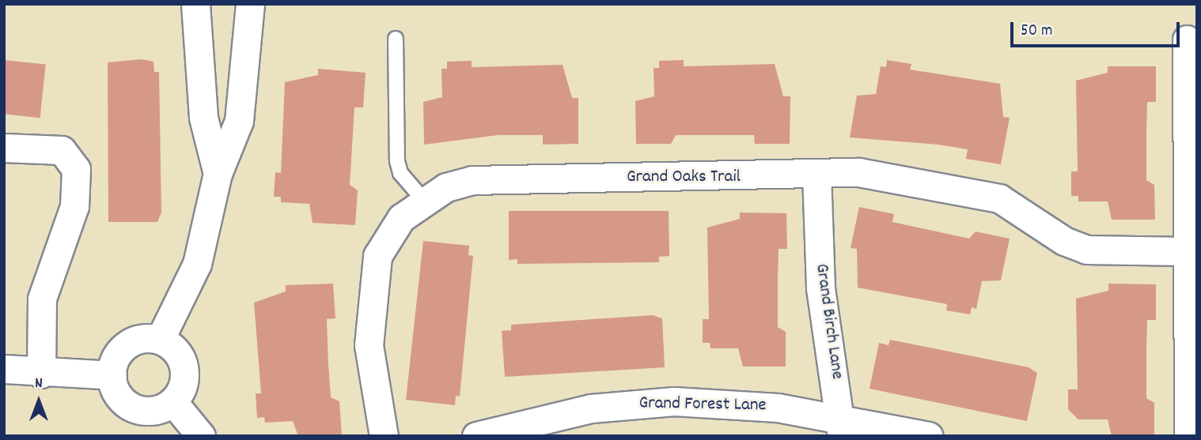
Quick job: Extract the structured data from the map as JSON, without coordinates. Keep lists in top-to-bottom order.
{
  "streets": {
    "street": ["Grand Oaks Trail", "Grand Birch Lane", "Grand Forest Lane"]
  },
  "crossings": [
    ["Grand Oaks Trail", "Grand Birch Lane"],
    ["Grand Birch Lane", "Grand Forest Lane"]
  ],
  "scale_bar": "50 m",
  "north": "top"
}
